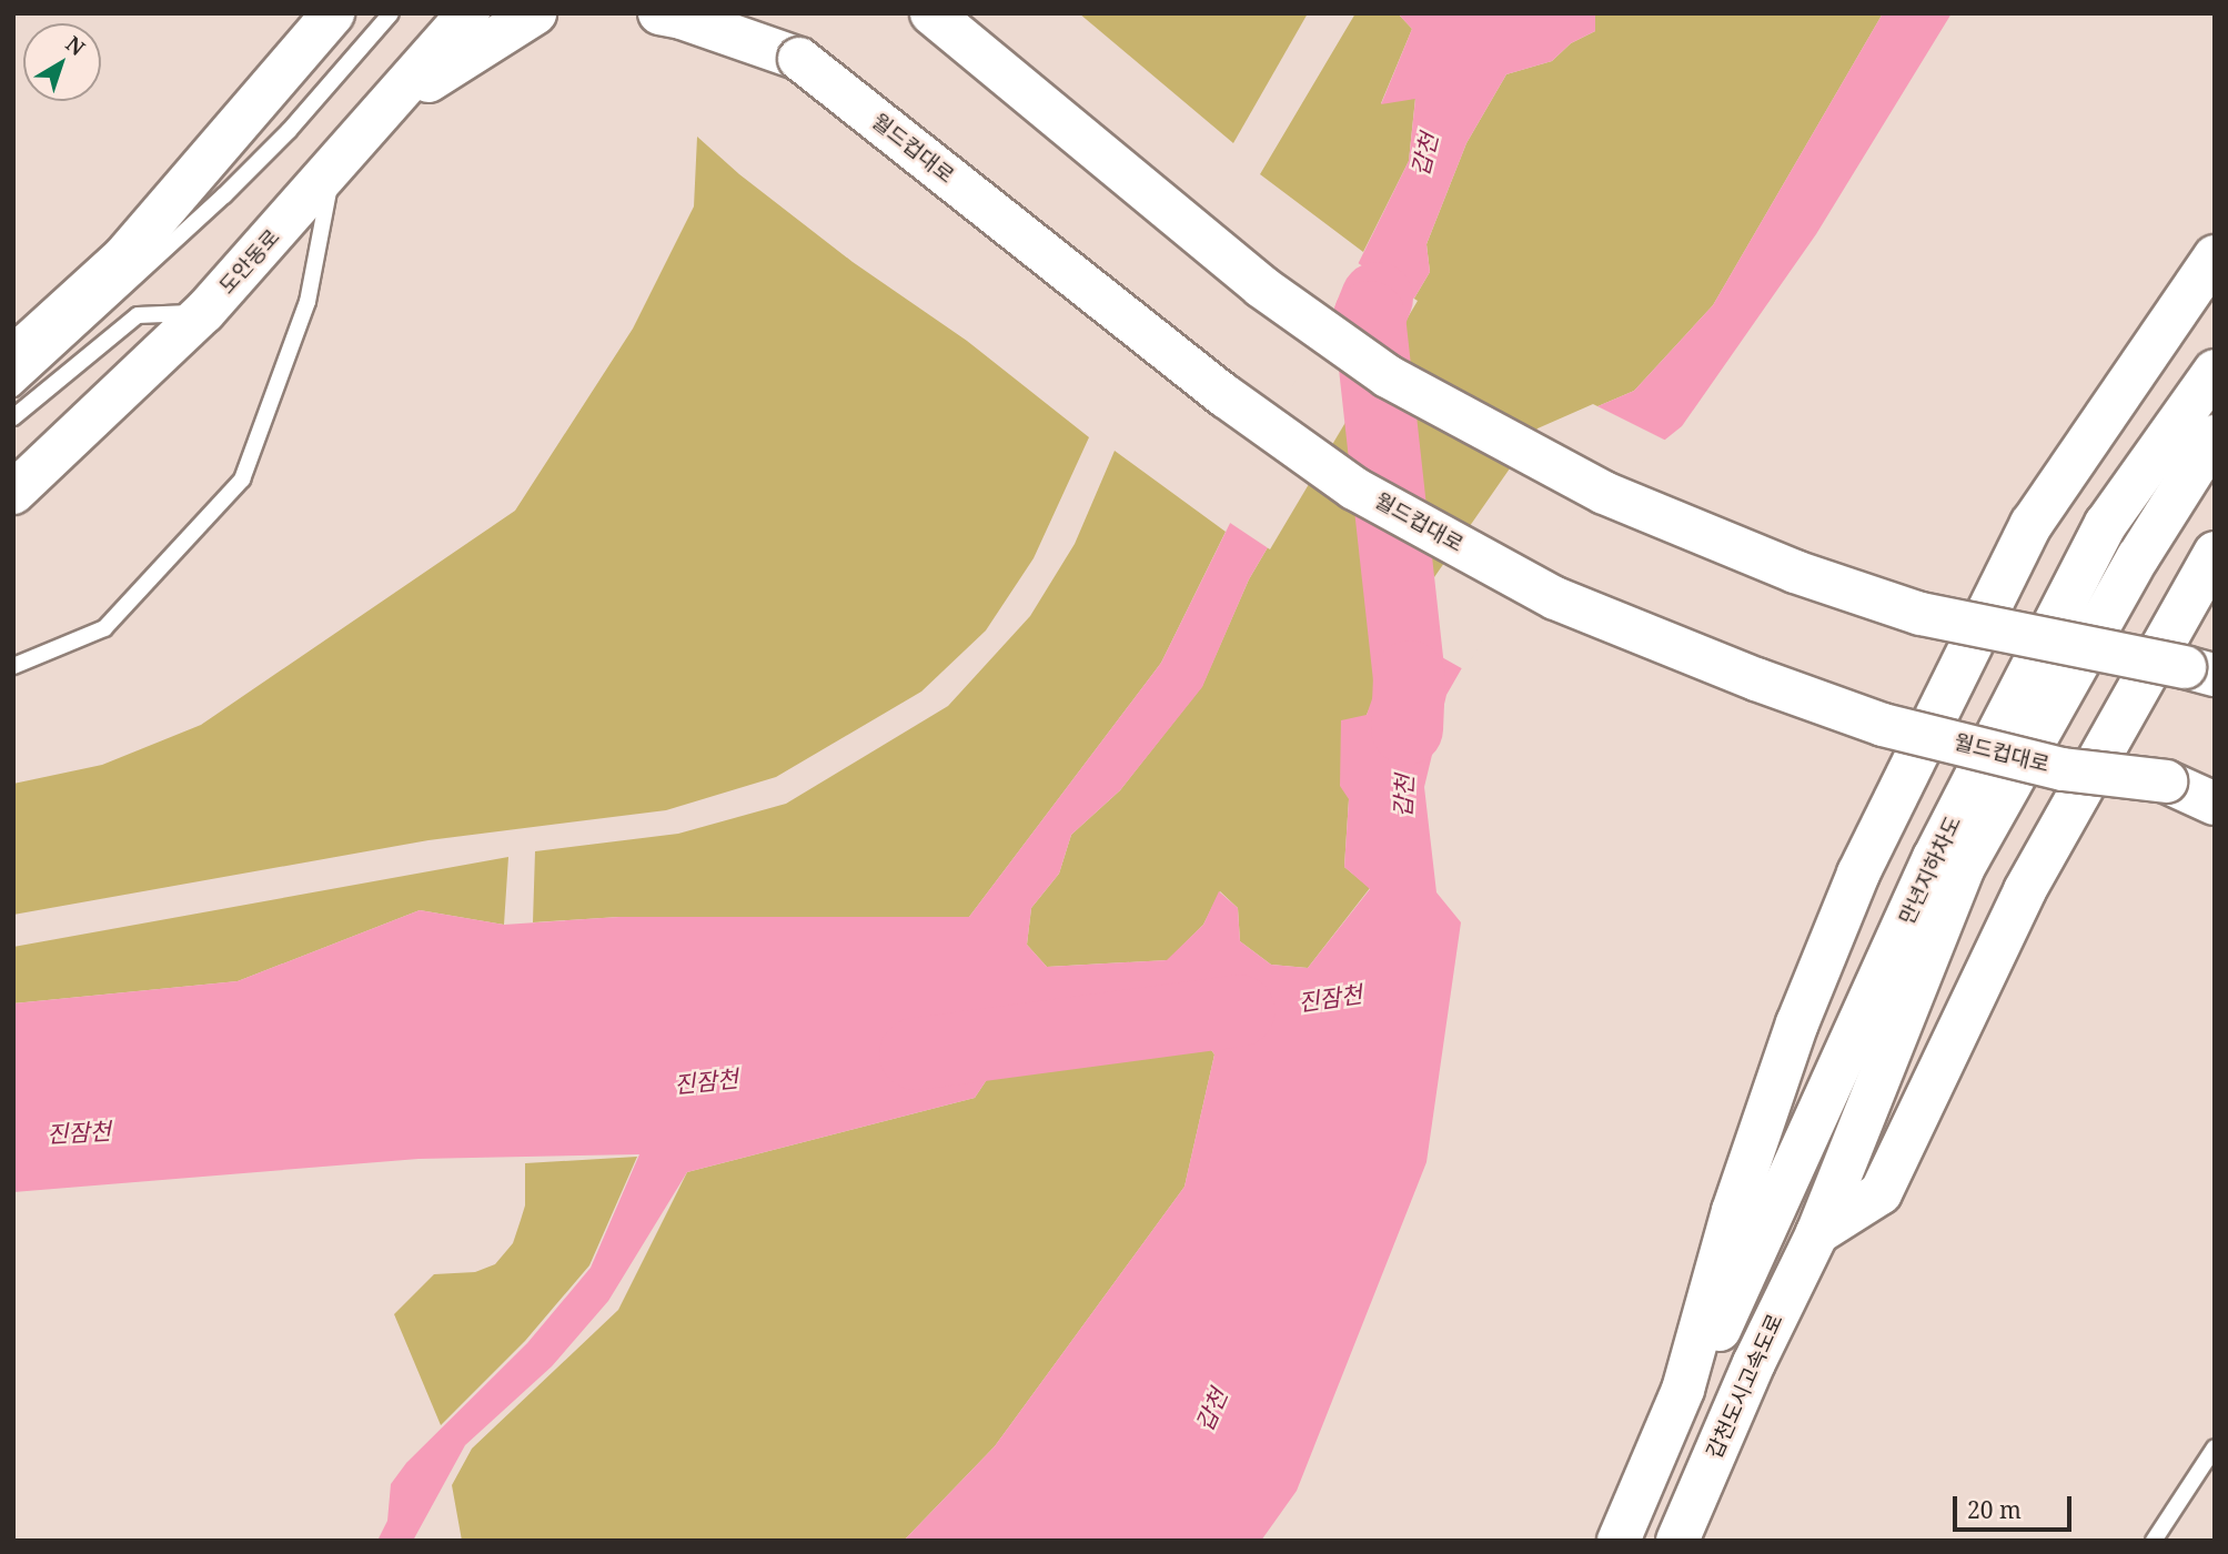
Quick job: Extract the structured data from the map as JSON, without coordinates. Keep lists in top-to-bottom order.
{
  "streets": {
    "main road": [
      "월드컵대로",
      "도안동로",
      "만년지하차도",
      "갑천도시고속도로"
    ]
  },
  "crossings": [
    ["만년지하차도", "갑천도시고속도로"]
  ],
  "water": ["갑천", "진잠천"],
  "scale_bar": "20 m",
  "north": "top right"
}
